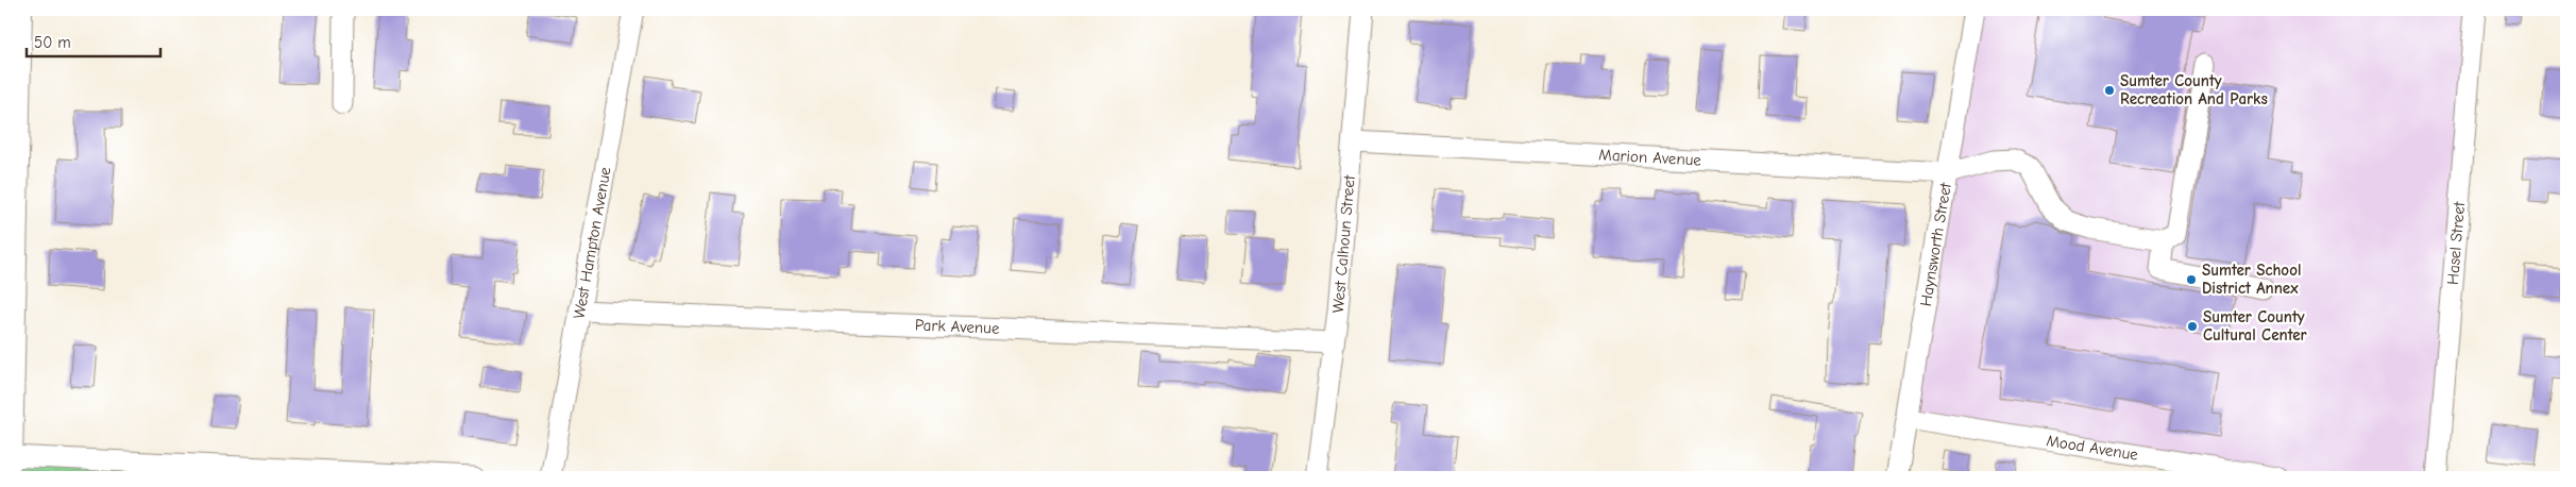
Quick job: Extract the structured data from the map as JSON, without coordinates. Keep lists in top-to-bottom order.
{
  "streets": {
    "street": [
      "Marion Avenue",
      "West Hampton Avenue",
      "West Calhoun Street",
      "Haynsworth Street",
      "Hasel Street",
      "Park Avenue",
      "Mood Avenue"
    ]
  },
  "crossings": [
    ["Marion Avenue", "West Calhoun Street"],
    ["Marion Avenue", "Haynsworth Street"],
    ["West Hampton Avenue", "Park Avenue"],
    ["West Calhoun Street", "Park Avenue"],
    ["Haynsworth Street", "Mood Avenue"]
  ],
  "places": ["Sumter County Recreation And Parks", "Sumter School District Annex", "Sumter County Cultural Center"],
  "scale_bar": "50 m"
}
